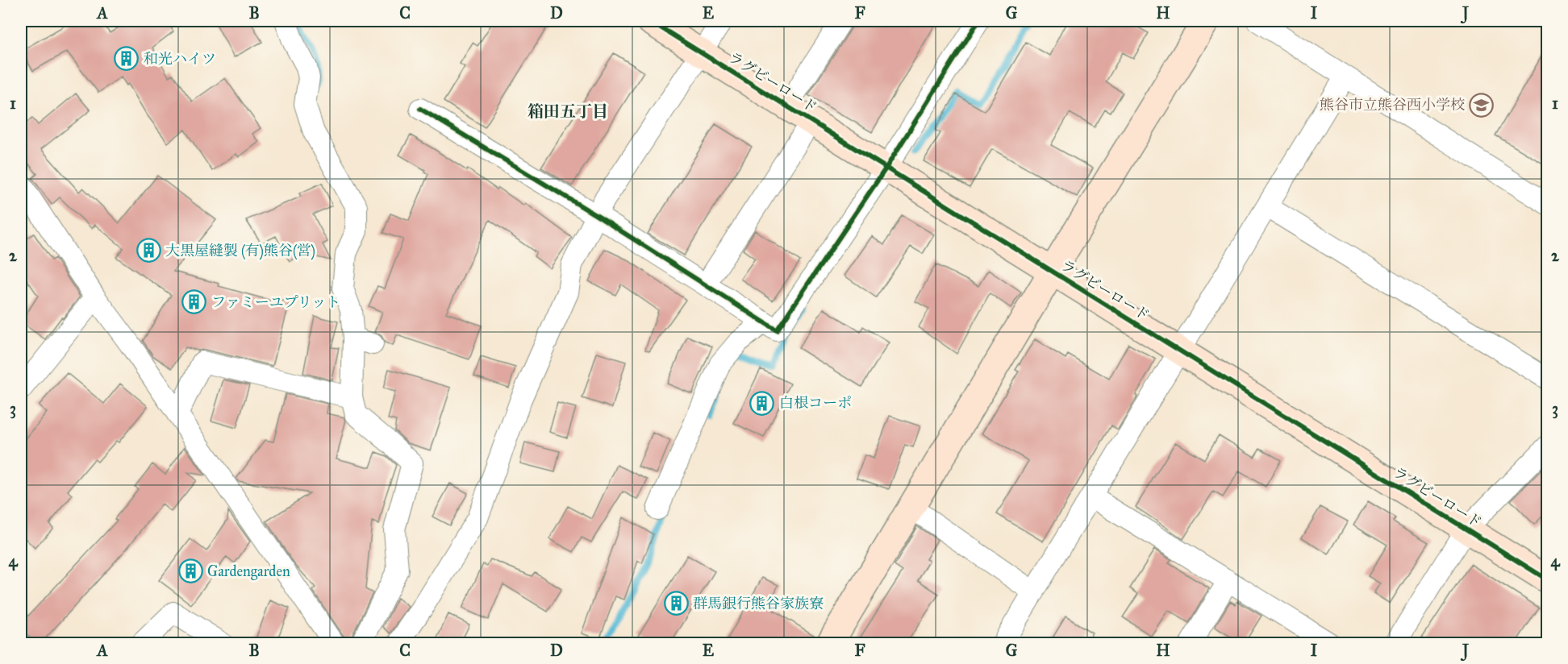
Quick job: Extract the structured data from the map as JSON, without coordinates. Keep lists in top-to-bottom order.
{
  "streets": {
    "street": ["ラグビーロード"]
  },
  "districts": ["箱田五丁目"],
  "places": {
    "building": [
      "和光ハイツ",
      "大黒屋縫製 (有)熊谷(営)",
      "ファミーユプリット",
      "白根コーポ",
      "Gardengarden",
      "群馬銀行熊谷家族寮"
    ],
    "school or university": ["熊谷市立熊谷西小学校"]
  },
  "grid": {
    "columns": [
      "A",
      "B",
      "C",
      "D",
      "E",
      "F",
      "G",
      "H",
      "I",
      "J"
    ],
    "rows": [
      "1",
      "2",
      "3",
      "4"
    ]
  }
}
